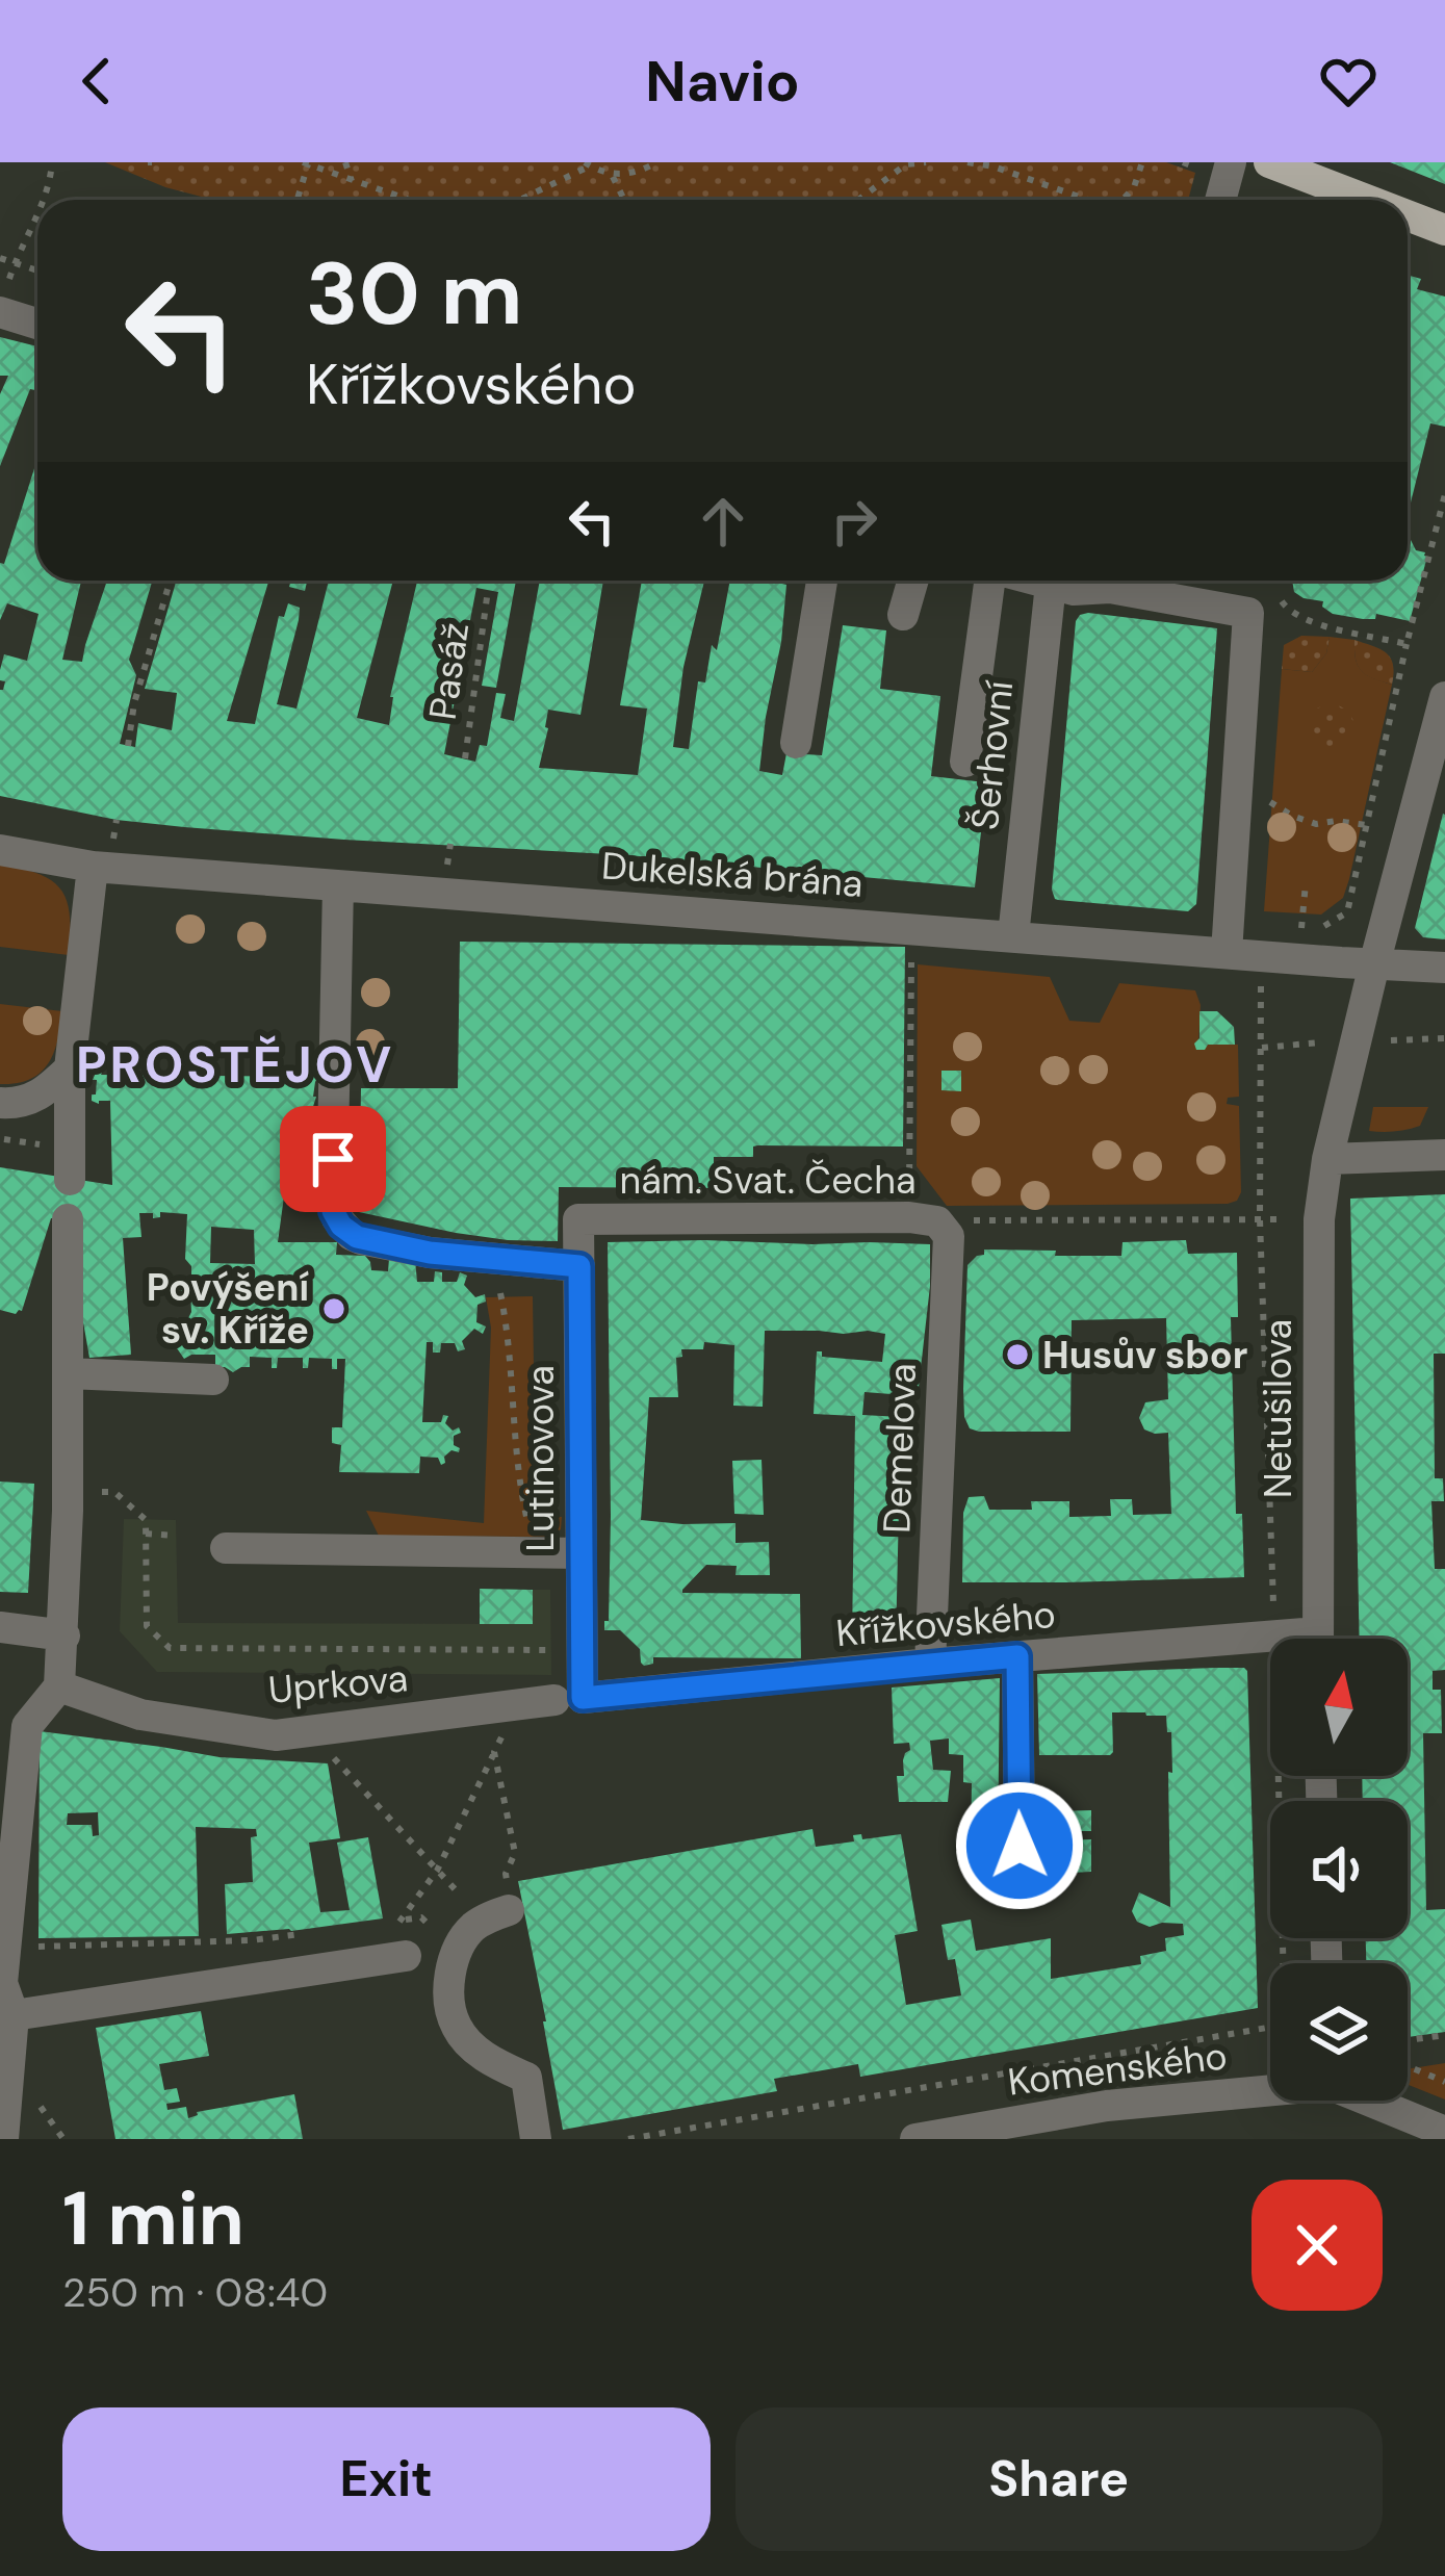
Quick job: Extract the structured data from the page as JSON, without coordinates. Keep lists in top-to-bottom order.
{
  "streets": {
    "street": [
      "Šerhovní",
      "Dukelská brána",
      "nám. Svat. Čecha",
      "Netušilova",
      "Demelova",
      "Lutinovova",
      "Křížkovského",
      "Uprkova",
      "Komenského"
    ],
    "path": ["Pasáž"]
  },
  "crossings": [
    ["Šerhovní", "Dukelská brána"],
    ["Dukelská brána", "Netušilova"],
    ["nám. Svat. Čecha", "Demelova"],
    ["nám. Svat. Čecha", "Lutinovova"],
    ["Demelova", "Křížkovského"],
    ["Lutinovova", "Křížkovského"],
    ["Lutinovova", "Uprkova"],
    ["Křížkovského", "Uprkova"]
  ],
  "districts": ["PROSTĚJOV"],
  "places": ["Povýšení sv. Kříže", "Husův sbor"],
  "north": "top",
  "page": {
    "header": "Navio",
    "turn": ["30 m", "Křížkovského"],
    "heading": ["1 min", "250 m · 08:40"],
    "buttons": ["Exit", "Share"]
  }
}
